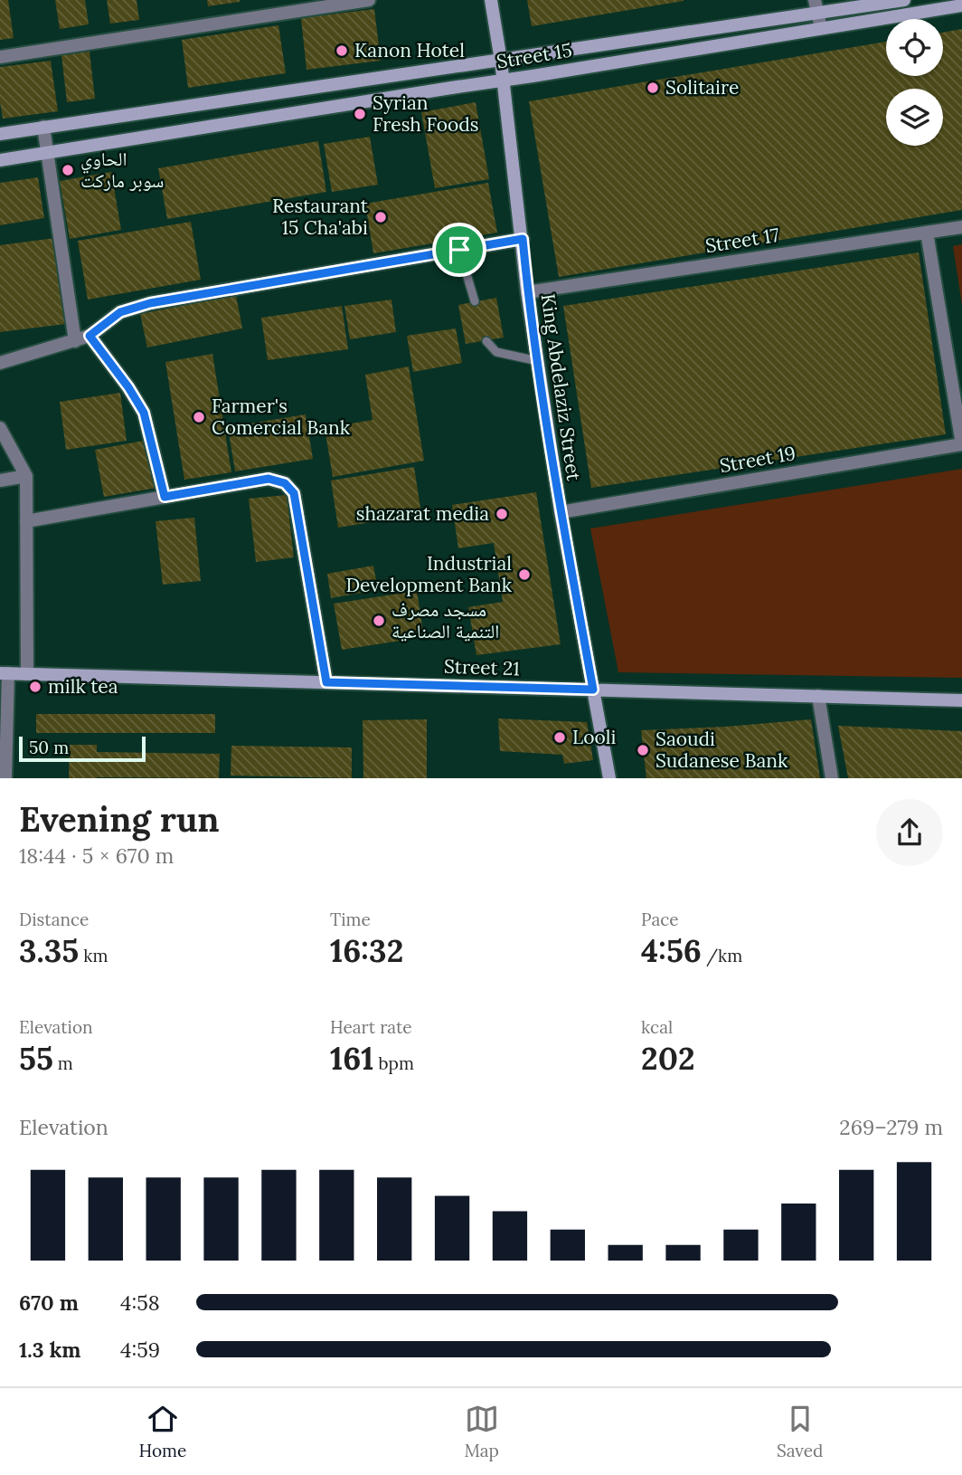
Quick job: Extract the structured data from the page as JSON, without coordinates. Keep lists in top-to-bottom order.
{
  "streets": {
    "street": [
      "Street 15",
      "Street 17",
      "King Abdelaziz Street",
      "Street 19",
      "Street 21"
    ]
  },
  "crossings": [
    ["Street 15", "King Abdelaziz Street"],
    ["Street 17", "King Abdelaziz Street"],
    ["King Abdelaziz Street", "Street 19"],
    ["King Abdelaziz Street", "Street 21"]
  ],
  "places": [
    "Kanon Hotel",
    "Solitaire",
    "Syrian Fresh Foods",
    "الحاوي سوبر ماركت",
    "Restaurant 15 Cha'abi",
    "Farmer's Comercial Bank",
    "shazarat media",
    "Industrial Development Bank",
    "مسجد مصرف التنمية الصناعية",
    "milk tea",
    "Looli",
    "Saoudi Sudanese Bank"
  ],
  "scale_bar": "50 m",
  "page": {
    "scale": "50 m",
    "heading": ["Evening run", "18:44 · 5 × 670 m"],
    "stats": [
      ["Distance", "3.35 km"],
      ["Time", "16:32"],
      ["Pace", "4:56 /km"],
      ["Elevation", "55 m"],
      ["Heart rate", "161 bpm"],
      ["kcal", "202"]
    ],
    "chart": ["Elevation", "269–279 m"],
    "list": [
      {
        "name": "670 m",
        "note": "4:58"
      },
      {
        "name": "1.3 km",
        "note": "4:59"
      }
    ],
    "tabs": ["Home", "Map", "Saved"]
  }
}
